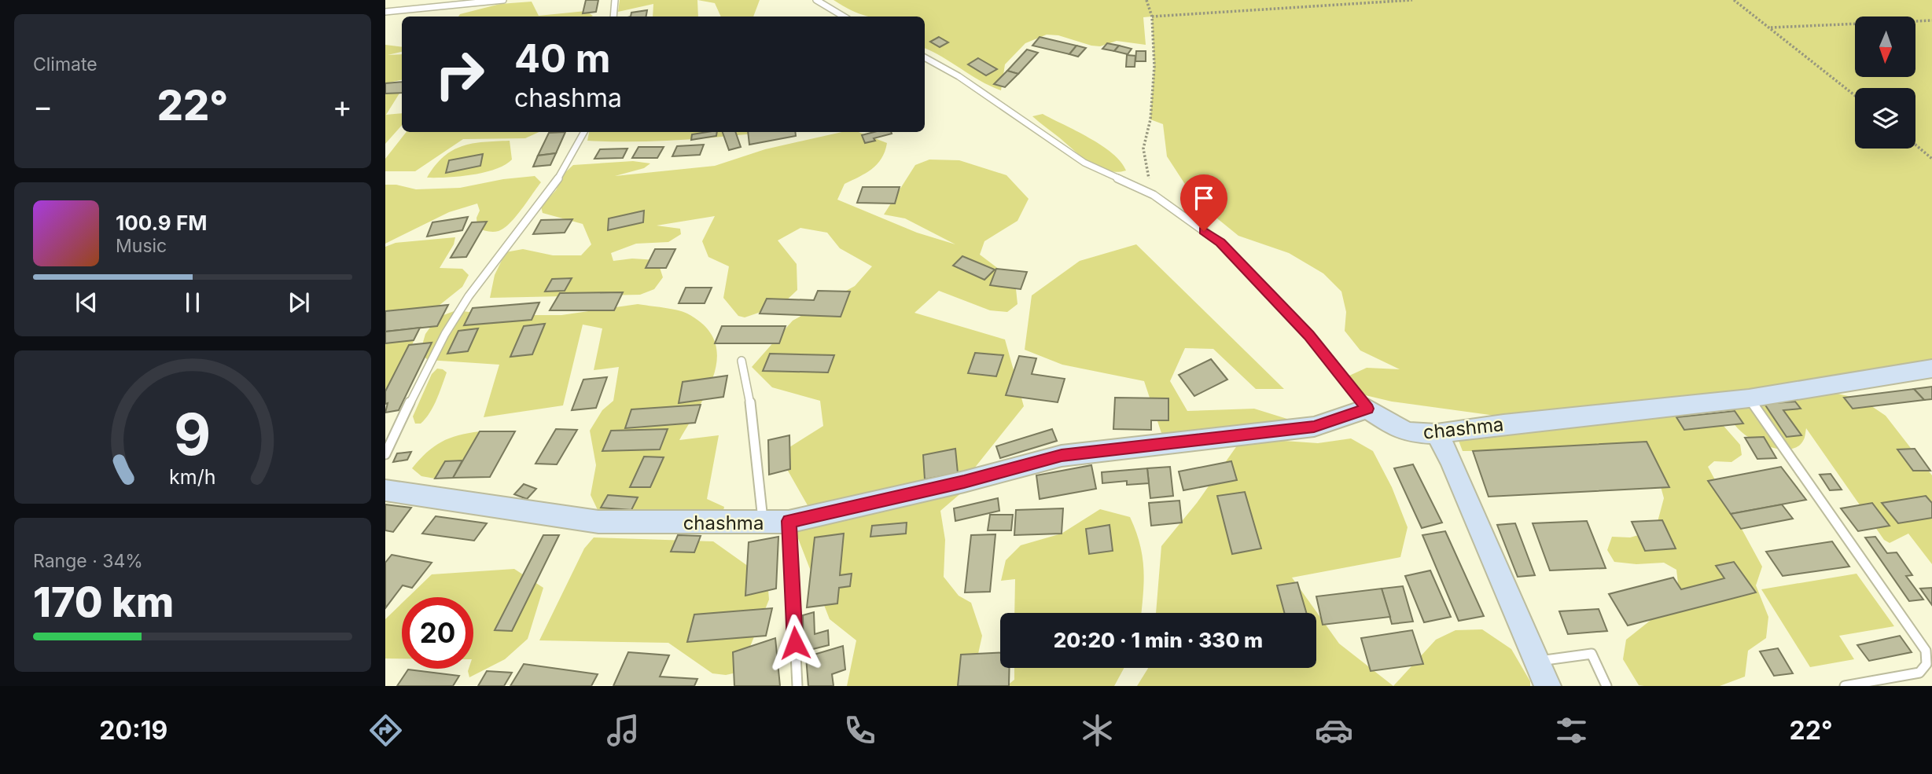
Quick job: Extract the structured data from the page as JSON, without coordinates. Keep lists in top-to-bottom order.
{
  "streets": {
    "street": ["сhashma"]
  },
  "north": "bottom",
  "page": {
    "tile": [
      "Climate",
      ["Range · 34%", "170 km"]
    ],
    "turn": ["40 m", "сhashma"],
    "heat": ["−", "22°", "+"],
    "song": ["100.9 FM", "Music"],
    "limit": "20",
    "trip": "20:20 · 1 min · 330 m",
    "tabs": ["20:19", "22°"],
    "gauge": ["9", "km/h"]
  }
}
